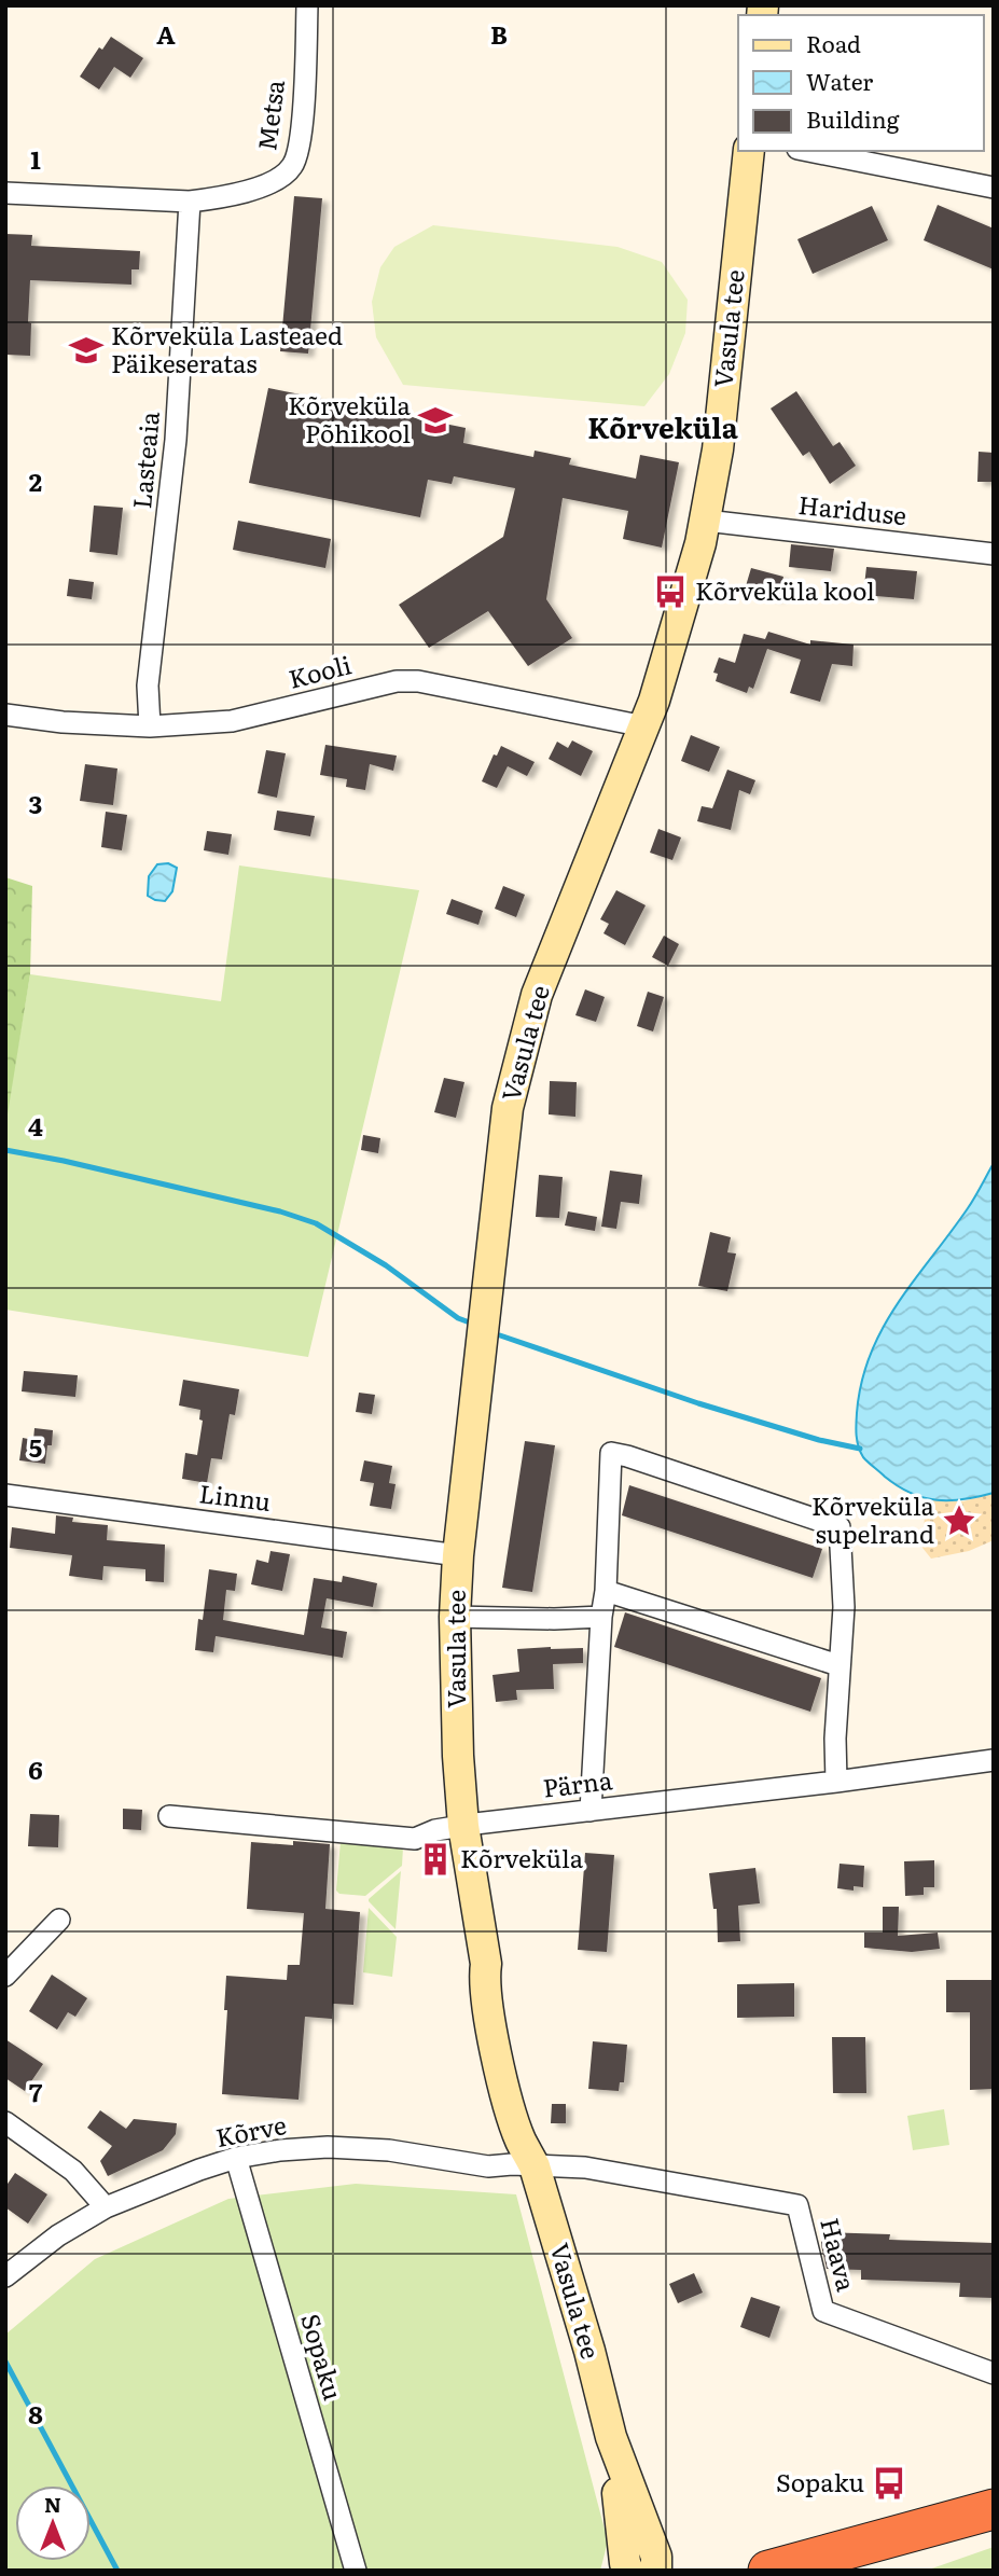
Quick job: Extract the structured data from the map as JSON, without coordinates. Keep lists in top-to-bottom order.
{
  "streets": {
    "street": [
      "Metsa",
      "Vasula tee",
      "Lasteaia",
      "Hariduse",
      "Kooli",
      "Linnu",
      "Pärna",
      "Kõrve",
      "Haava",
      "Sopaku"
    ]
  },
  "crossings": [
    ["Metsa", "Lasteaia"],
    ["Vasula tee", "Hariduse"],
    ["Vasula tee", "Kooli"],
    ["Vasula tee", "Linnu"],
    ["Vasula tee", "Pärna"],
    ["Vasula tee", "Kõrve"],
    ["Vasula tee", "Haava"],
    ["Lasteaia", "Kooli"],
    ["Kõrve", "Haava"],
    ["Kõrve", "Sopaku"]
  ],
  "districts": ["Kõrveküla"],
  "places": {
    "school or university": ["Kõrveküla Lasteaed Päikeseratas", "Kõrveküla Põhikool"],
    "bus stop": ["Kõrveküla kool", "Sopaku"],
    "place": ["Kõrveküla supelrand"],
    "building": ["Kõrveküla"]
  },
  "legend": ["Road", "Water", "Building"],
  "north": "top",
  "grid": {
    "columns": ["A", "B"],
    "rows": [
      "1",
      "2",
      "3",
      "4",
      "5",
      "6",
      "7",
      "8"
    ]
  }
}
